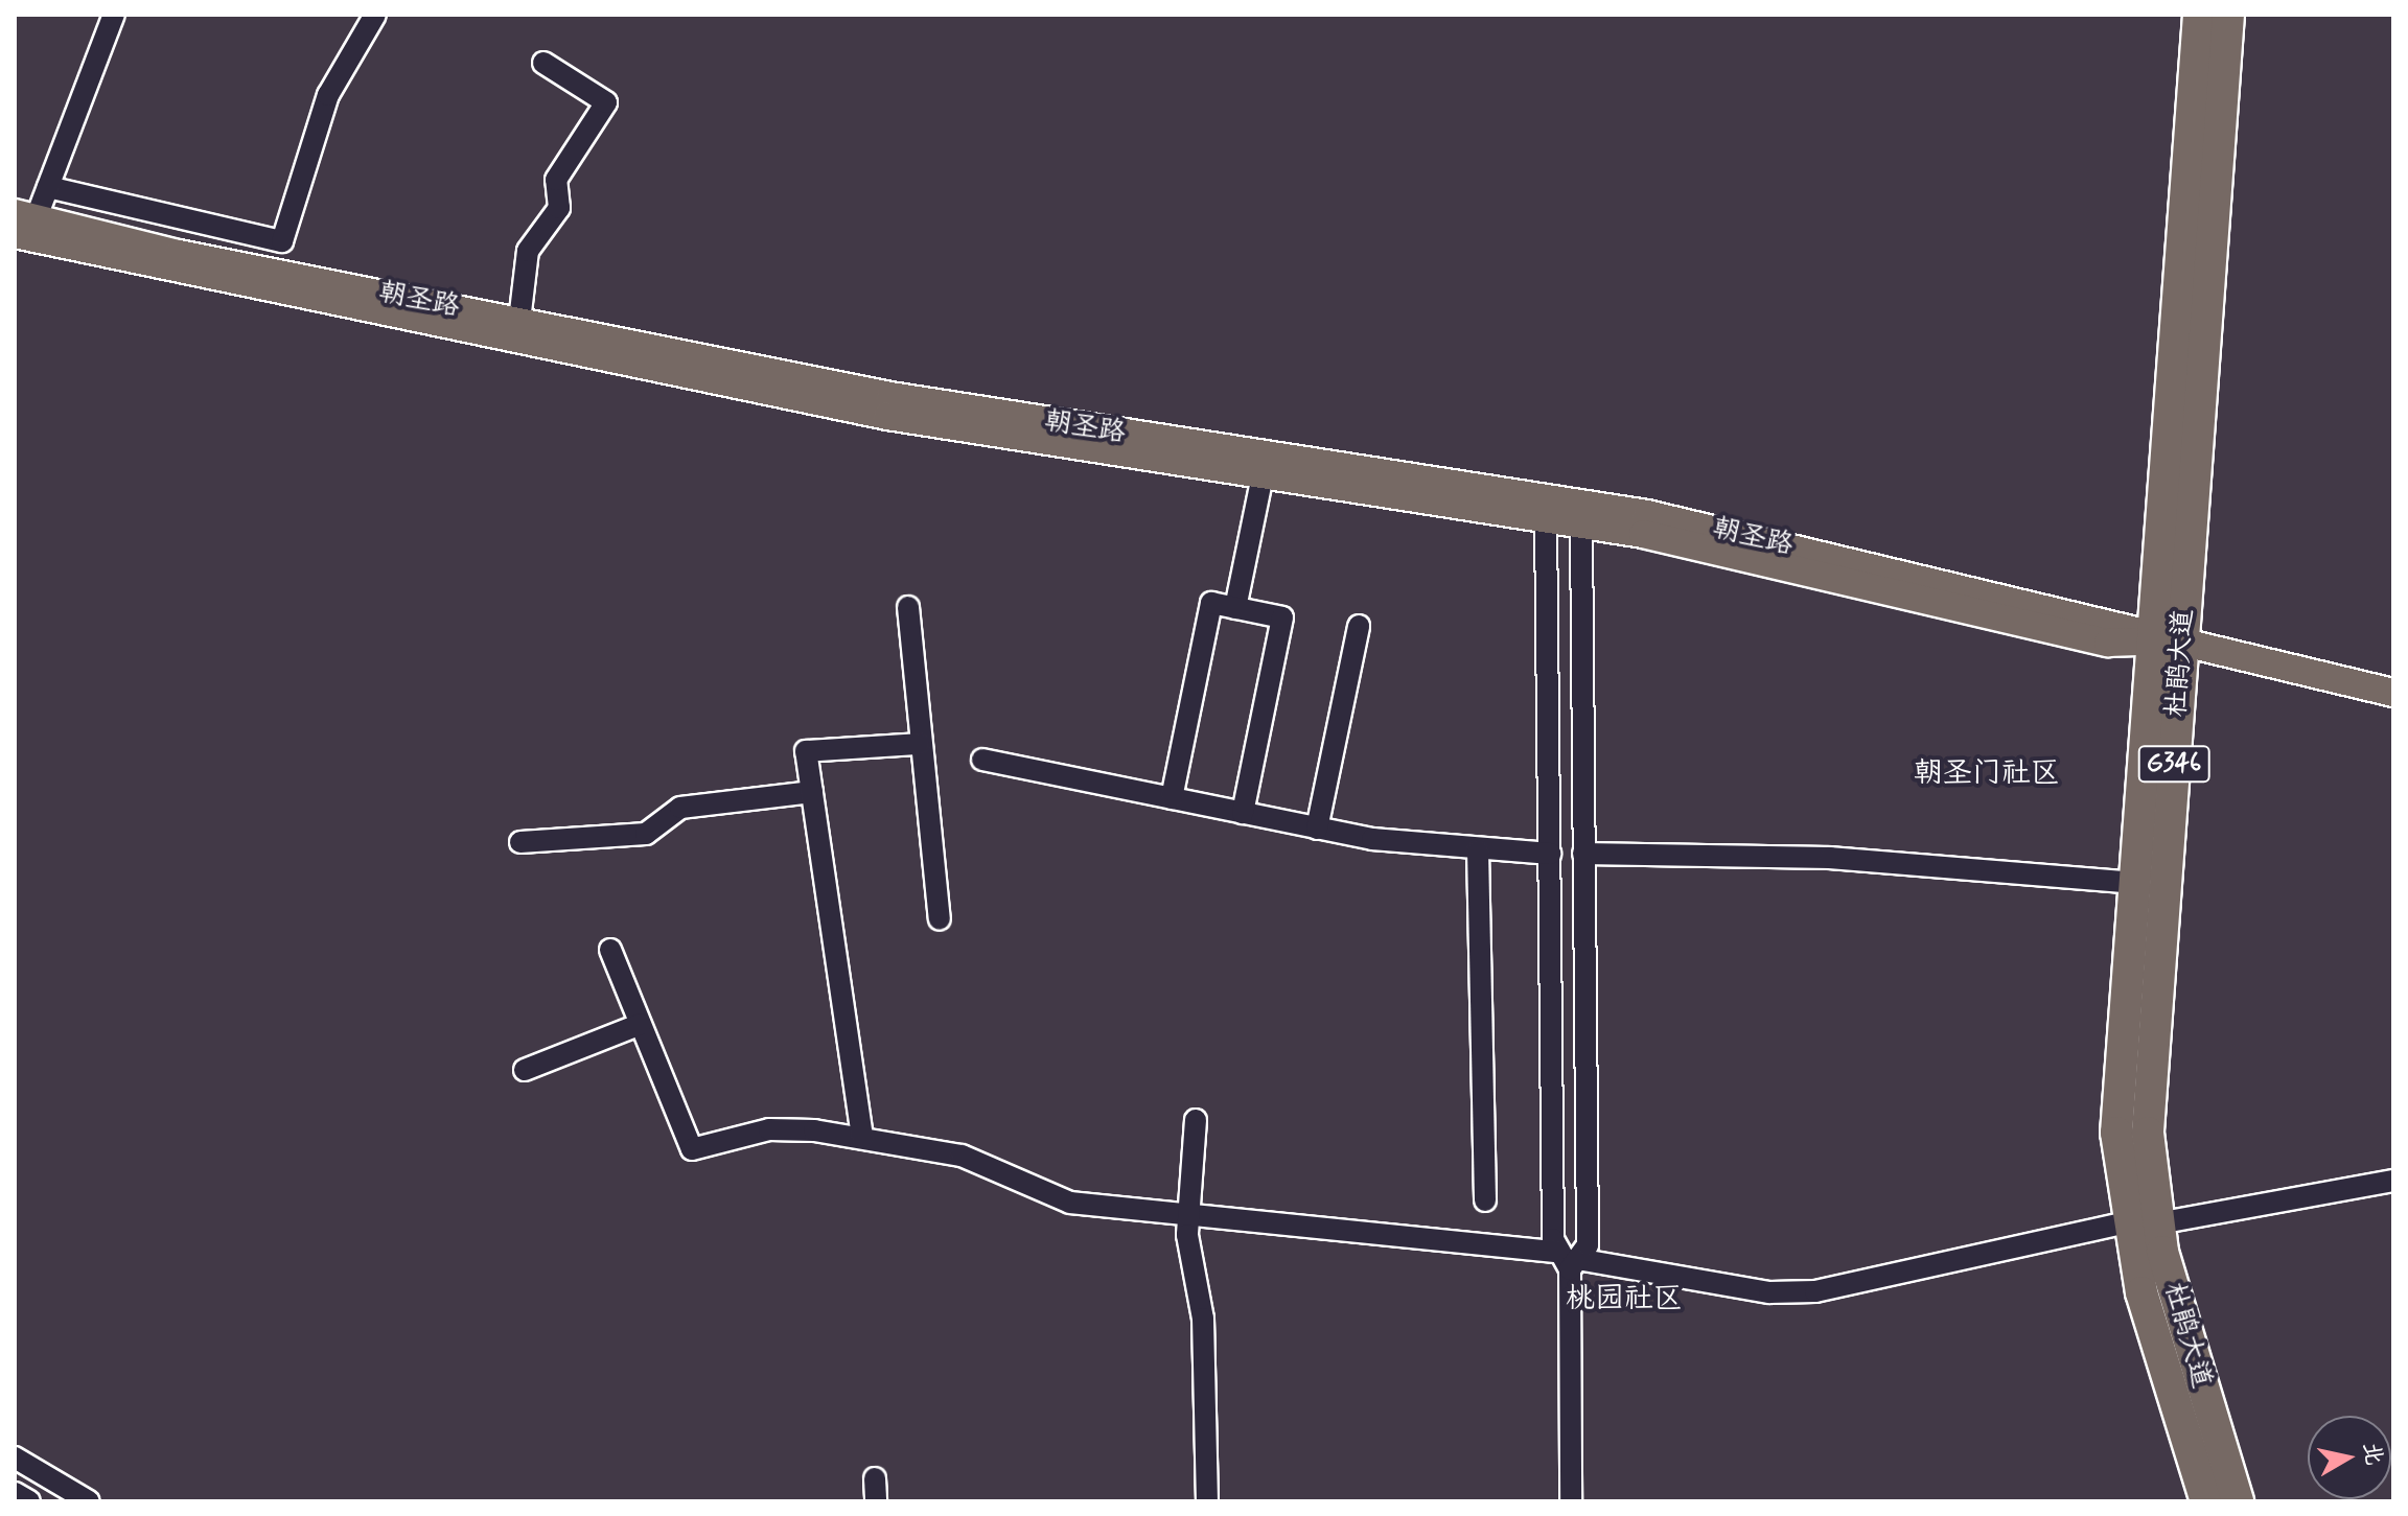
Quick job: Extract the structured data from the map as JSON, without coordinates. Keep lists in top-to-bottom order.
{
  "streets": {
    "highway": ["杜鹃大道", "G346"],
    "main road": ["朝圣路"]
  },
  "crossings": [
    ["朝圣路", "杜鹃大道"]
  ],
  "districts": ["朝圣门社区", "桃园社区"],
  "north": "right"
}
